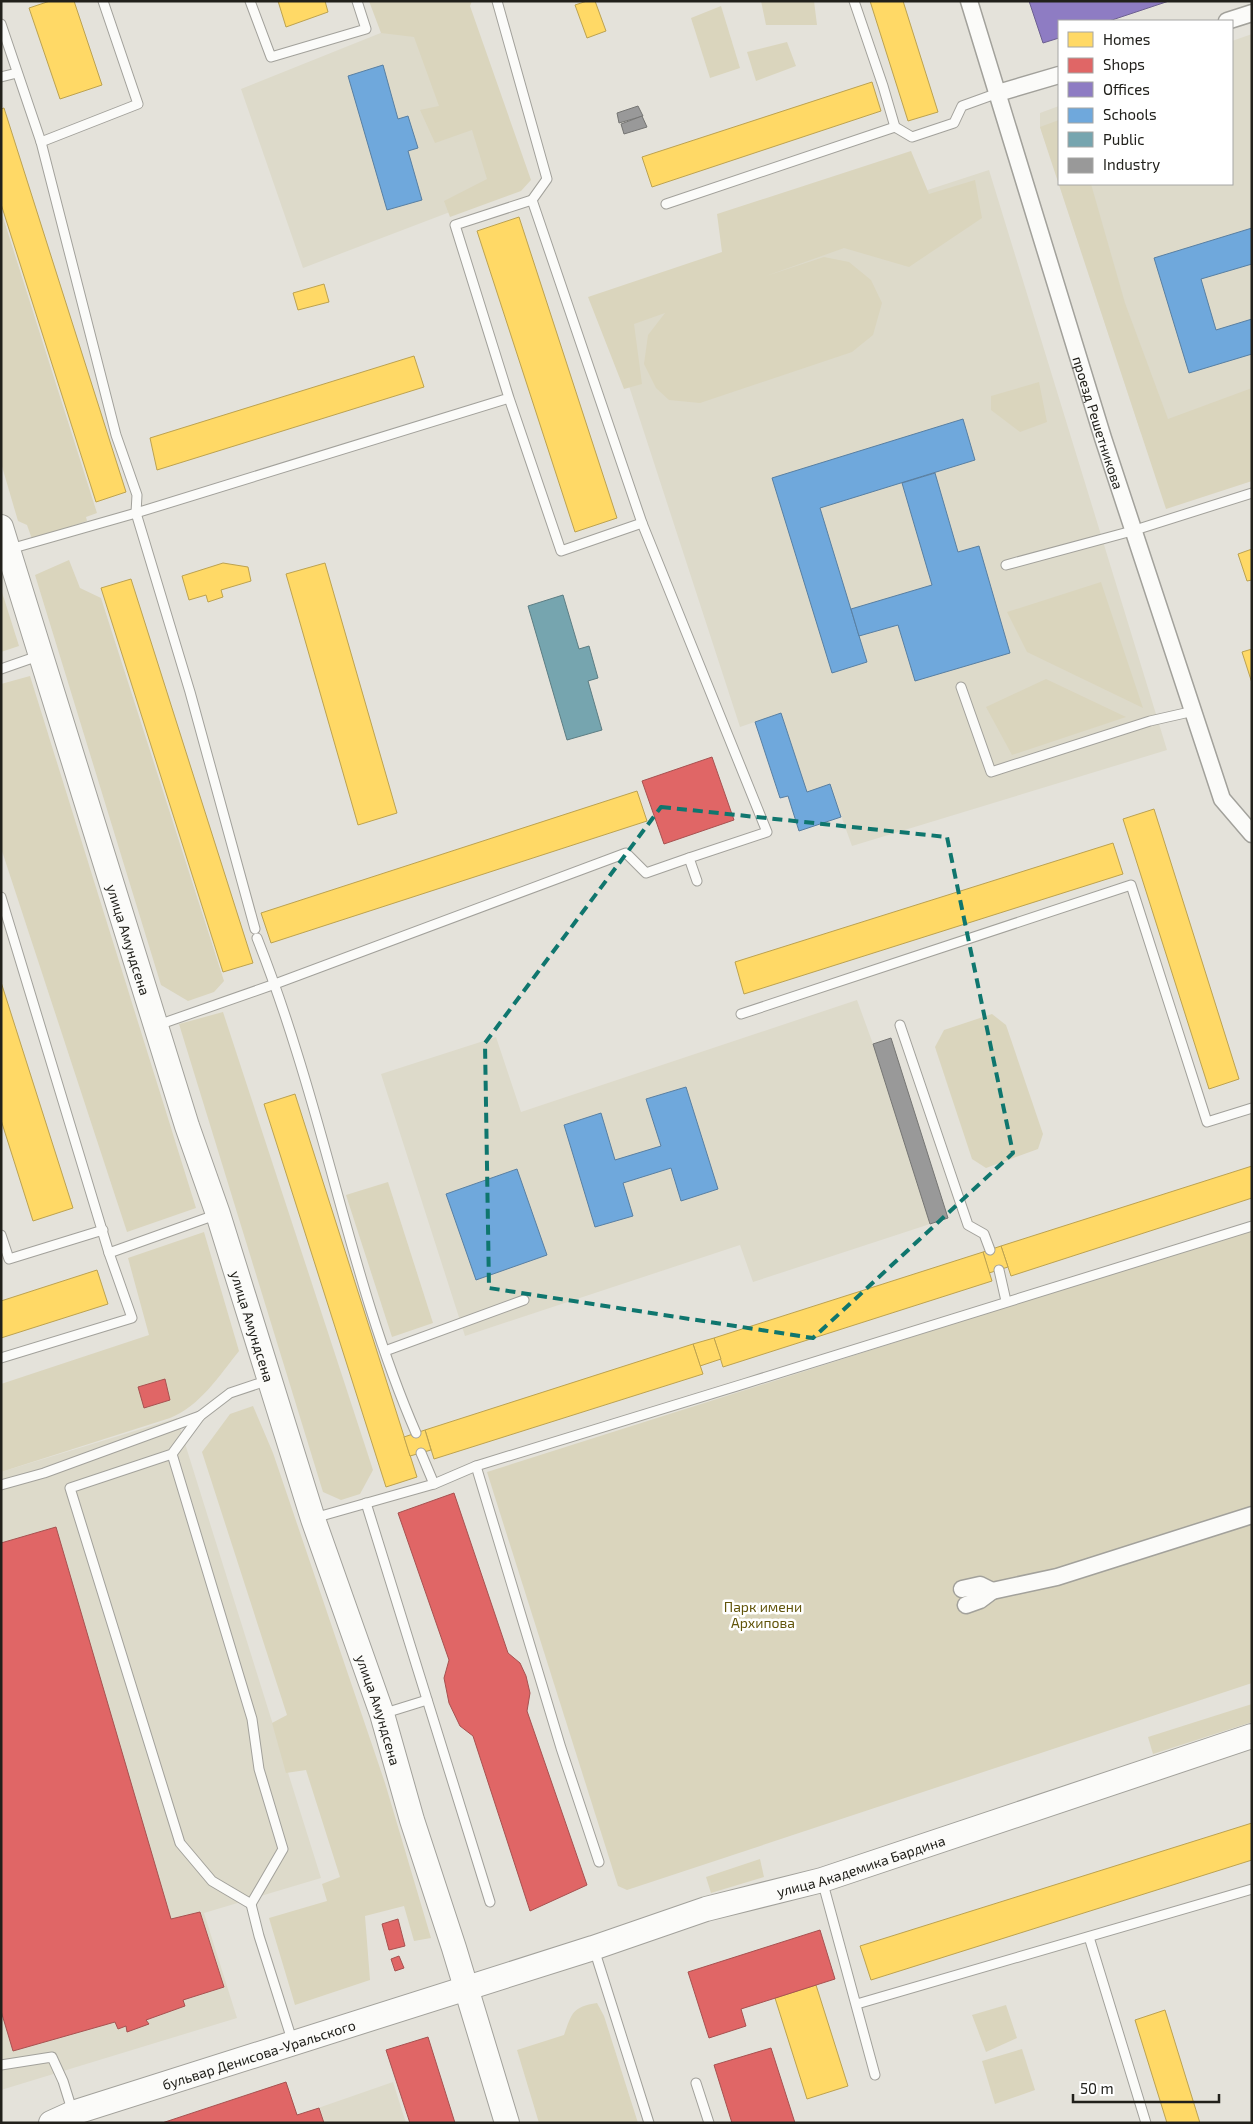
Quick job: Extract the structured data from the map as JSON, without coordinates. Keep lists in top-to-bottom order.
{
  "streets": {
    "main road": ["улица Амундсена", "улица Академика Бардина", "бульвар Денисова-Уральского"],
    "street": ["проезд Решетникова"]
  },
  "crossings": [
    ["улица Амундсена", "улица Академика Бардина"],
    ["улица Амундсена", "бульвар Денисова-Уральского"],
    ["улица Академика Бардина", "бульвар Денисова-Уральского"]
  ],
  "parks": ["Парк имени Архипова"],
  "legend": [
    "Homes",
    "Shops",
    "Offices",
    "Schools",
    "Public",
    "Industry"
  ],
  "scale_bar": "50 m"
}
